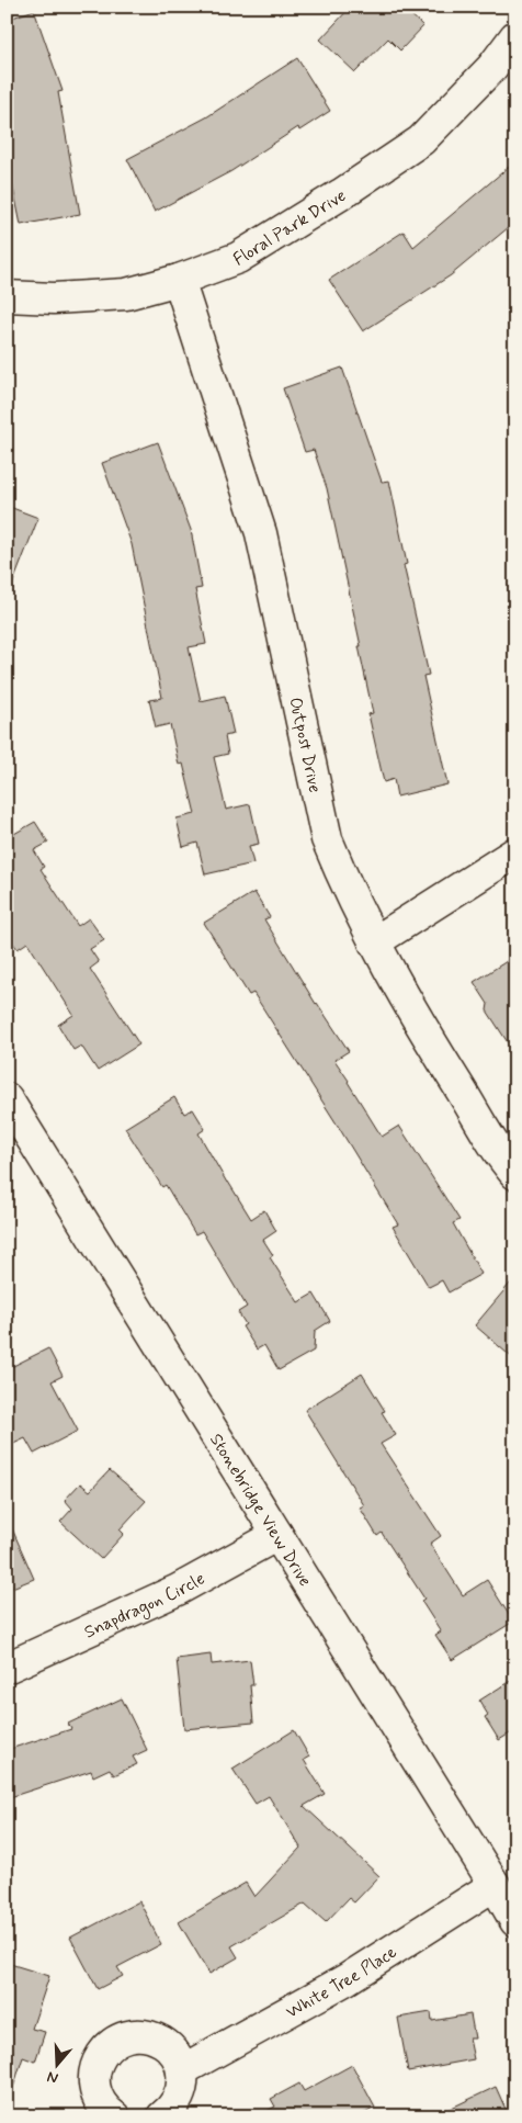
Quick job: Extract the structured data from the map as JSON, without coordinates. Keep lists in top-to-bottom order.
{
  "streets": {
    "street": [
      "Floral Park Drive",
      "Outpost Drive",
      "Stonebridge View Drive",
      "Snapdragon Circle",
      "White Tree Place"
    ]
  },
  "crossings": [
    ["Floral Park Drive", "Outpost Drive"],
    ["Stonebridge View Drive", "Snapdragon Circle"],
    ["Stonebridge View Drive", "White Tree Place"]
  ],
  "north": "bottom"
}
